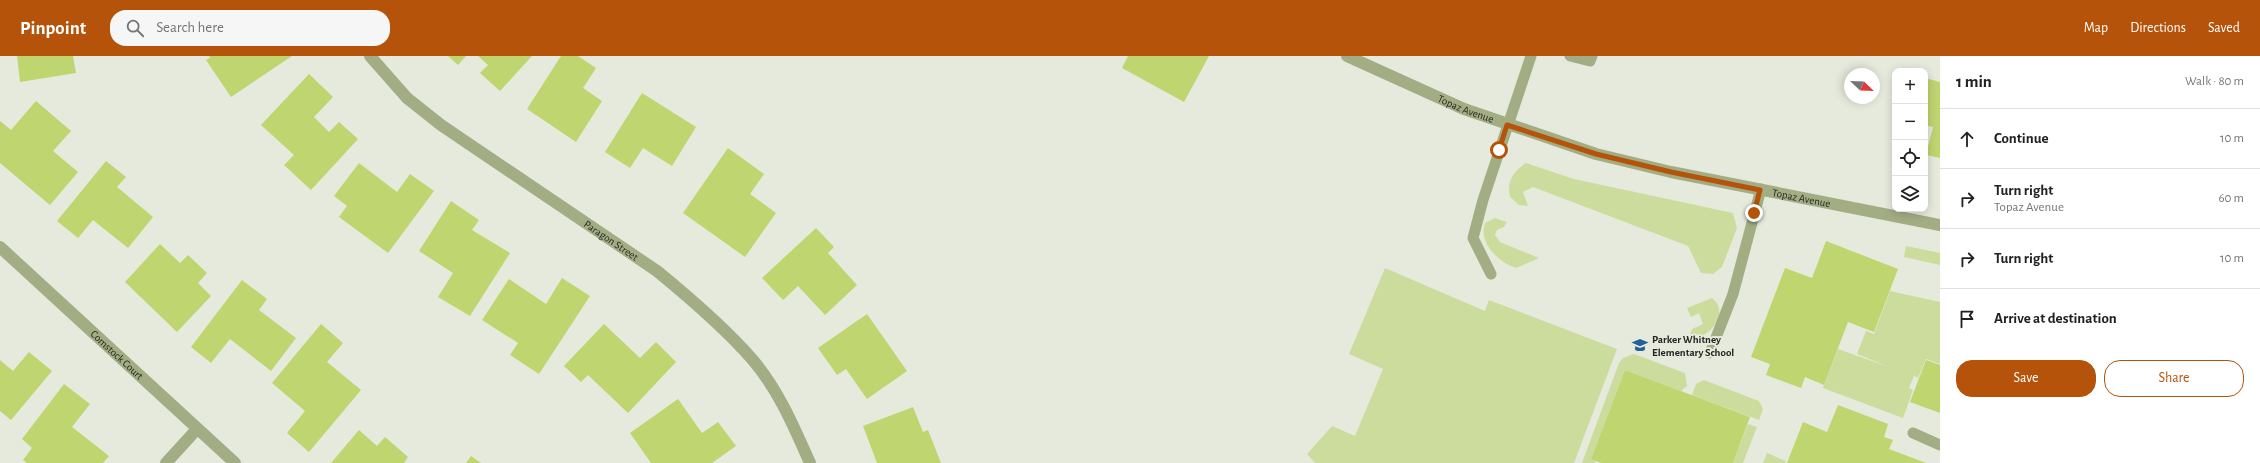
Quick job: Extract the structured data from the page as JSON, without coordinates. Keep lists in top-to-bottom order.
{
  "streets": {
    "street": ["Topaz Avenue", "Paragon Street", "Comstock Court"]
  },
  "places": {
    "school or university": ["Parker Whitney Elementary School"]
  },
  "north": "bottom right",
  "page": {
    "header": "Pinpoint",
    "search": "Search here",
    "nav": ["Map", "Directions", "Saved"],
    "heading": ["1 min", "Walk · 80 m"],
    "map_buttons": ["+", "−"],
    "list": [
      ["Continue", "10 m"],
      ["Turn right", "Topaz Avenue", "60 m"],
      ["Turn right", "10 m"],
      "Arrive at destination"
    ],
    "buttons": ["Save", "Share"]
  }
}
